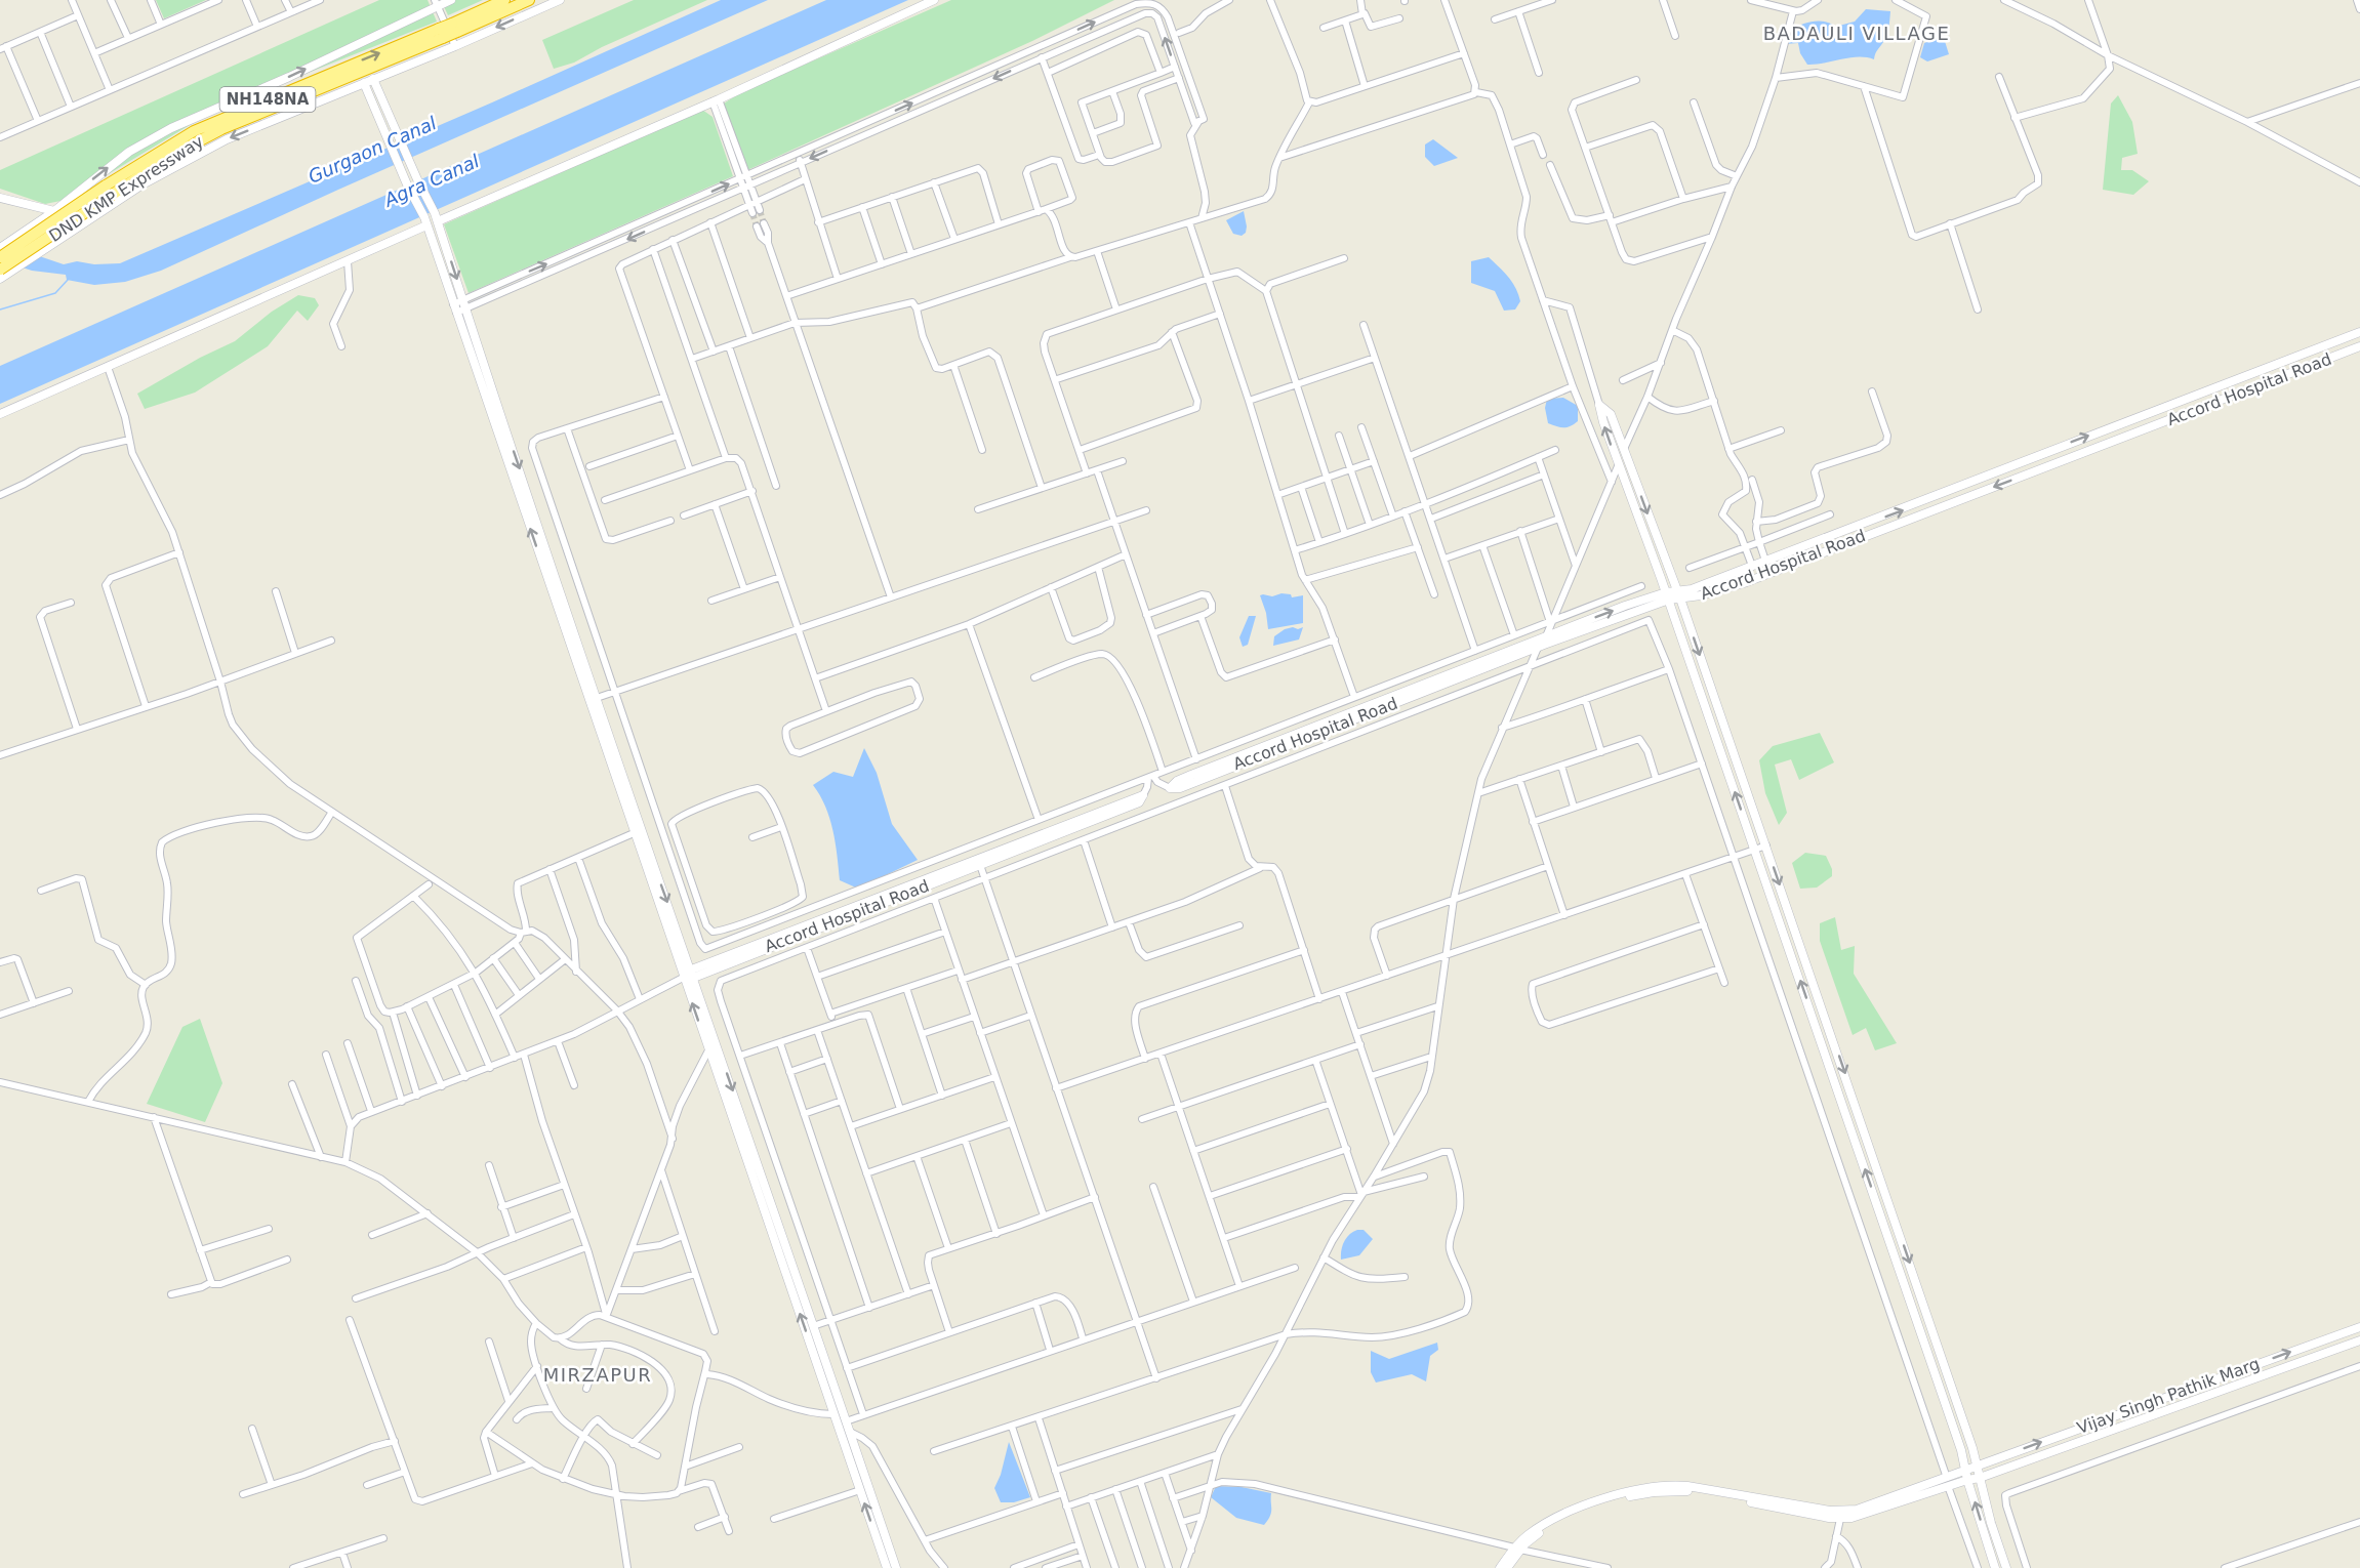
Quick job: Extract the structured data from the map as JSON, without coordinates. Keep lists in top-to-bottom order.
{
  "streets": {
    "highway": ["NH148NA", "DND KMP Expressway"],
    "street": ["Accord Hospital Road", "Vijay Singh Pathik Marg"]
  },
  "districts": ["BADAULI VILLAGE", "MIRZAPUR"],
  "water": ["Gurgaon Canal", "Agra Canal"]
}
